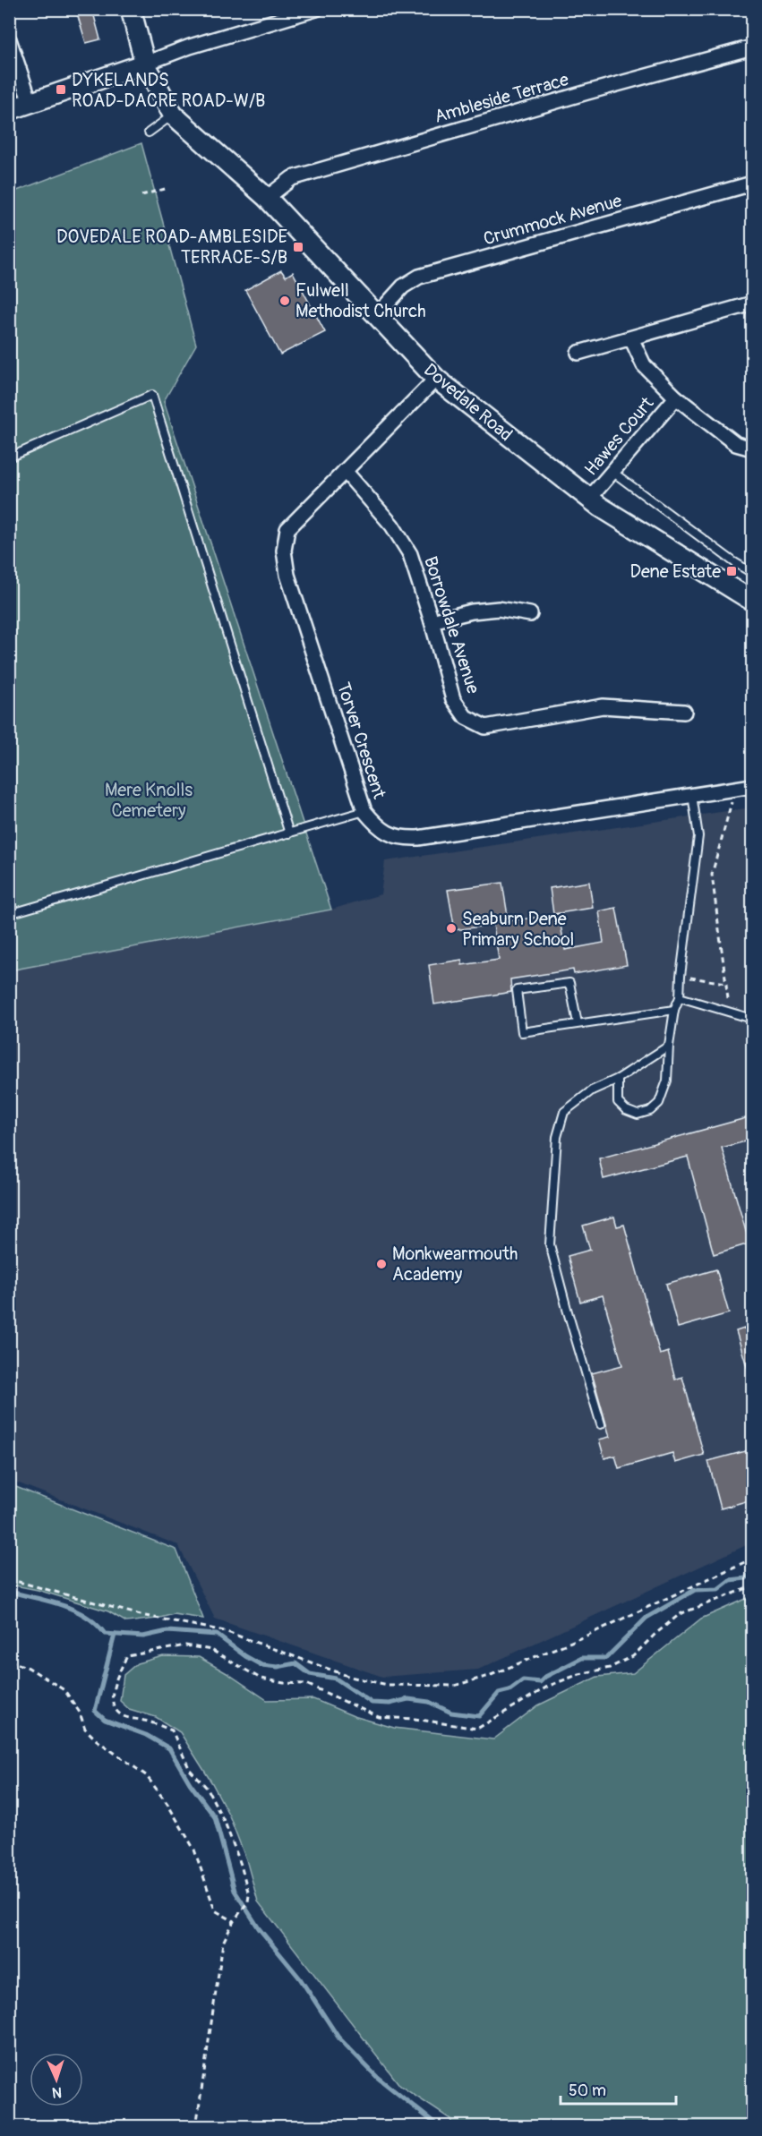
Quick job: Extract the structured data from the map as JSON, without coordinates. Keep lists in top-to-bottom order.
{
  "streets": {
    "street": [
      "Ambleside Terrace",
      "Crummock Avenue",
      "Dovedale Road",
      "Hawes Court",
      "Borrowdale Avenue",
      "Torver Crescent"
    ]
  },
  "crossings": [
    ["Ambleside Terrace", "Dovedale Road"],
    ["Crummock Avenue", "Dovedale Road"],
    ["Dovedale Road", "Hawes Court"],
    ["Dovedale Road", "Torver Crescent"],
    ["Borrowdale Avenue", "Torver Crescent"]
  ],
  "parks": ["Mere Knolls Cemetery"],
  "places": {
    "transit": ["DYKELANDS ROAD-DACRE ROAD-W/B", "DOVEDALE ROAD-AMBLESIDE TERRACE-S/B", "Dene Estate"],
    "other": ["Fulwell Methodist Church", "Seaburn Dene Primary School", "Monkwearmouth Academy"]
  },
  "scale_bar": "50 m",
  "north": "bottom"
}
